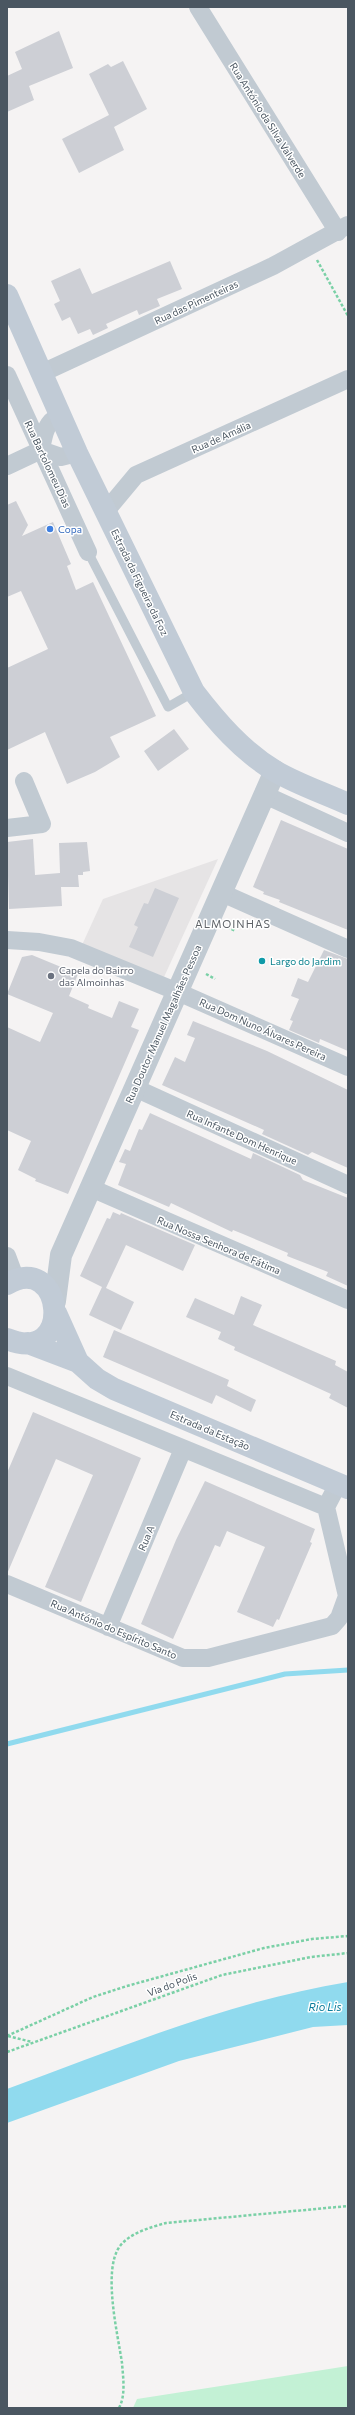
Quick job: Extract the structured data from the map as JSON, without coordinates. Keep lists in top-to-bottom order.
{
  "streets": {
    "main road": ["Estrada da Figueira da Foz", "Estrada da Estação"],
    "street": [
      "Rua António da Silva Valverde",
      "Rua das Pimenteiras",
      "Rua de Amália",
      "Rua Bartolomeu Dias",
      "Rua Doutor Manuel Magalhães Pessoa",
      "Rua Dom Nuno Álvares Pereira",
      "Rua Infante Dom Henrique",
      "Rua Nossa Senhora de Fátima",
      "Rua A",
      "Rua António do Espírito Santo"
    ],
    "path": ["Via do Polis"]
  },
  "crossings": [
    ["Rua António da Silva Valverde", "Rua das Pimenteiras"],
    ["Rua das Pimenteiras", "Estrada da Figueira da Foz"],
    ["Rua de Amália", "Estrada da Figueira da Foz"],
    ["Estrada da Figueira da Foz", "Rua Doutor Manuel Magalhães Pessoa"],
    ["Rua Doutor Manuel Magalhães Pessoa", "Rua Dom Nuno Álvares Pereira"],
    ["Rua Doutor Manuel Magalhães Pessoa", "Rua Infante Dom Henrique"],
    ["Rua Doutor Manuel Magalhães Pessoa", "Rua Nossa Senhora de Fátima"],
    ["Rua Doutor Manuel Magalhães Pessoa", "Estrada da Estação"],
    ["Rua A", "Rua António do Espírito Santo"]
  ],
  "districts": ["ALMOINHAS"],
  "water": ["Rio Lis"],
  "places": ["Copa", "Largo do Jardim", "Capela do Bairro das Almoinhas"]
}
